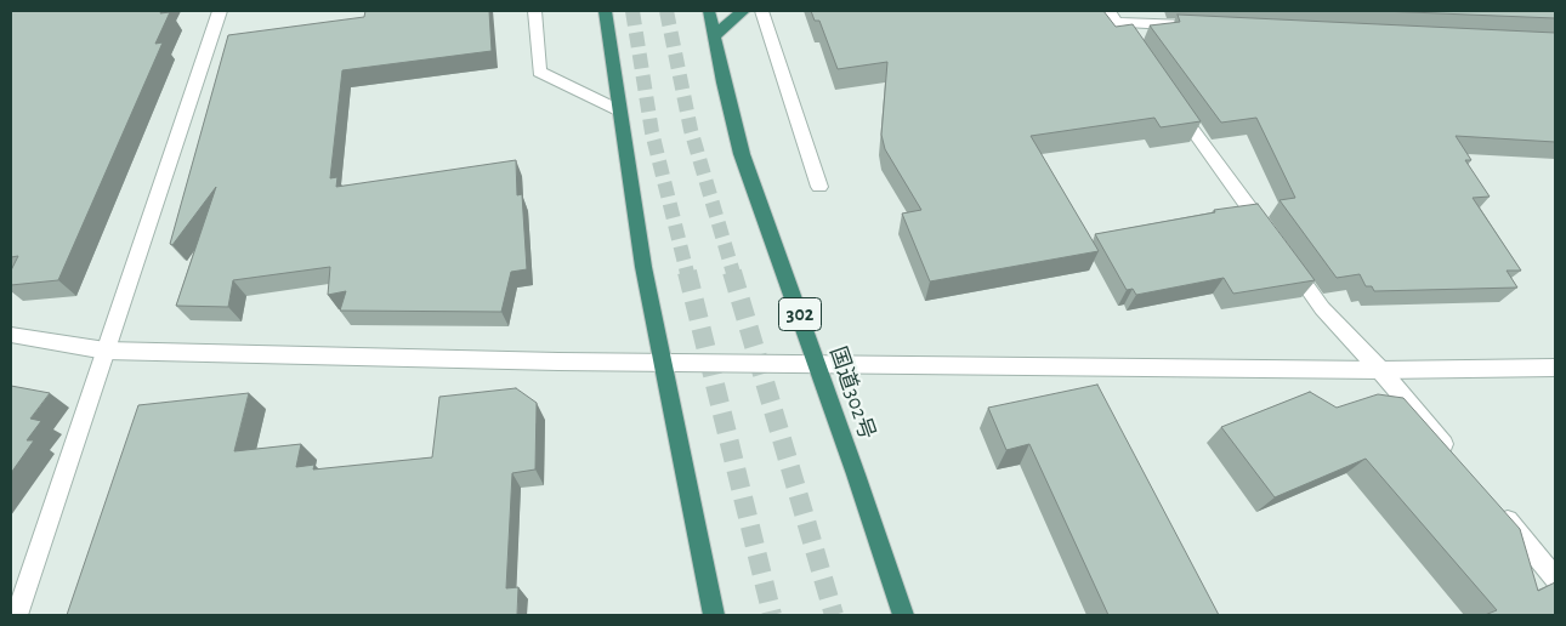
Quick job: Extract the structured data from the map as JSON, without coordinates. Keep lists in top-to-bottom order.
{
  "streets": {
    "highway": ["302", "国道302号"]
  }
}
